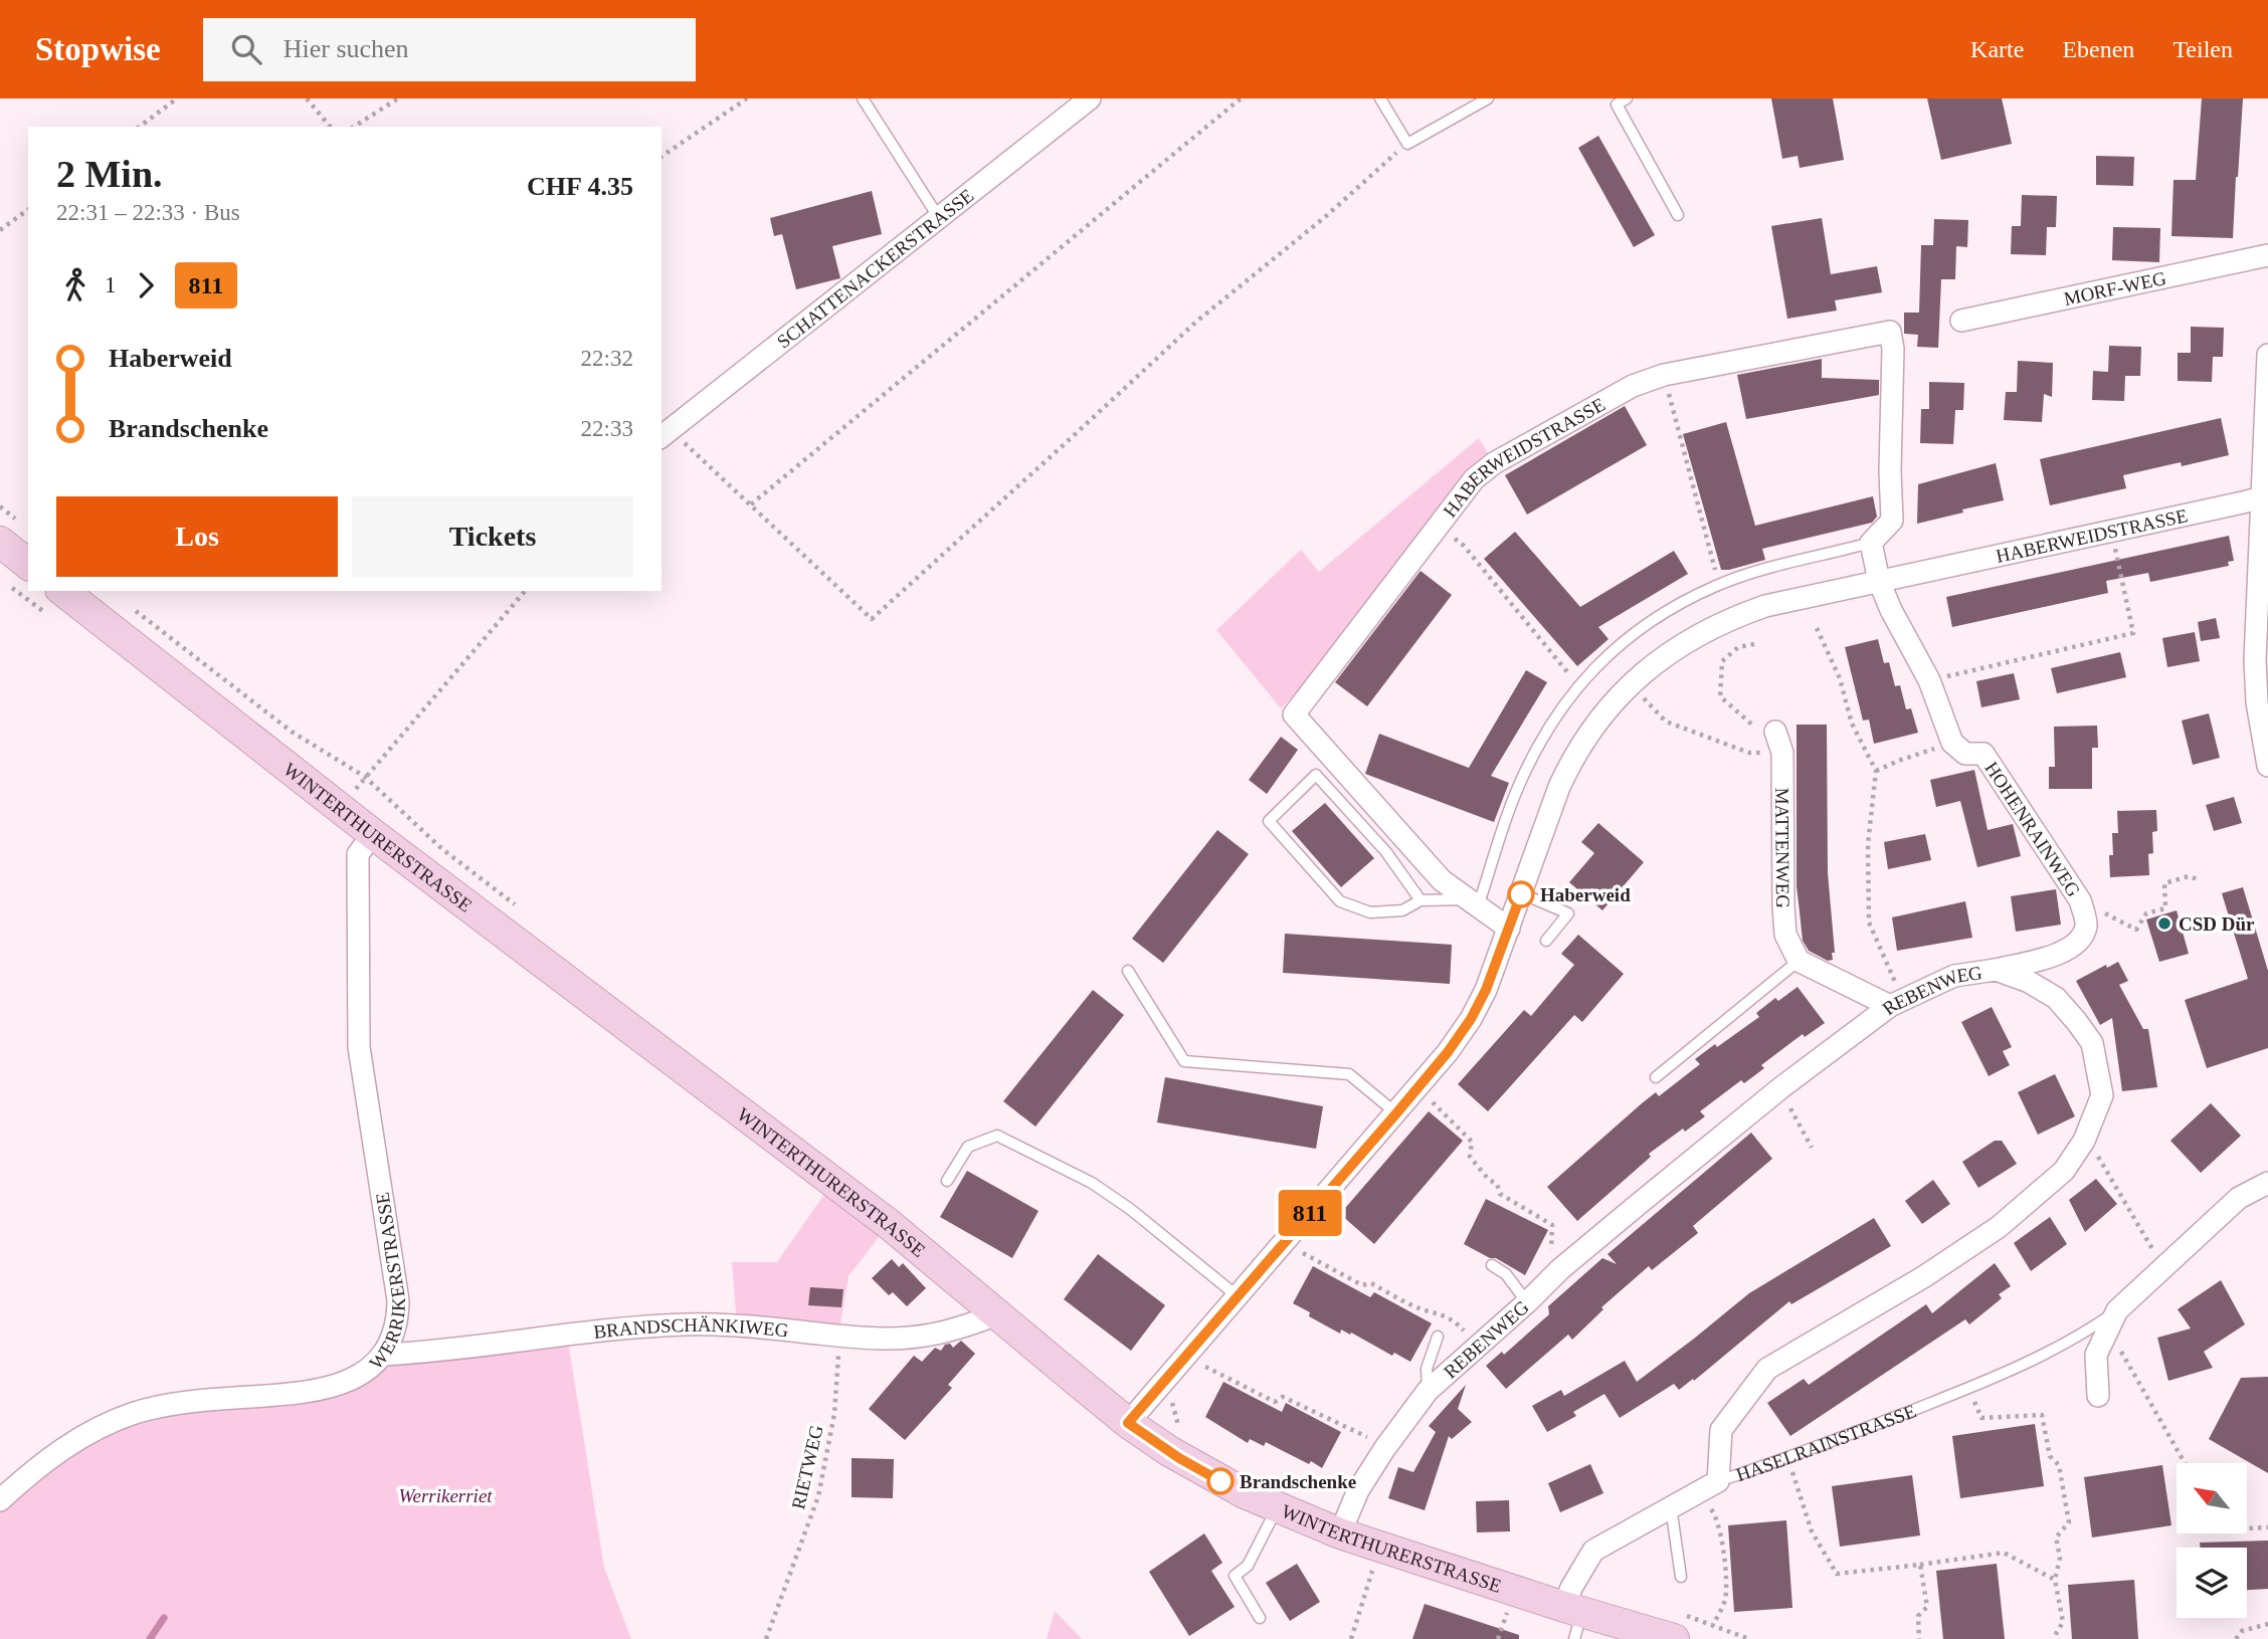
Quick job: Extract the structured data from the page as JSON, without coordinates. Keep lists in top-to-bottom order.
{
  "streets": {
    "main road": ["WINTERTHURERSTRASSE"],
    "street": [
      "SCHATTENACKERSTRASSE",
      "MORF-WEG",
      "HABERWEIDSTRASSE",
      "HOHENRAINWEG",
      "MATTENWEG",
      "REBENWEG",
      "WERRIKERSTRASSE",
      "BRANDSCHÄNKIWEG",
      "HASELRAINSTRASSE"
    ],
    "path": ["RIETWEG"]
  },
  "crossings": [
    ["HABERWEIDSTRASSE", "WINTERTHURERSTRASSE"],
    ["HOHENRAINWEG", "REBENWEG"],
    ["WINTERTHURERSTRASSE", "REBENWEG"],
    ["WINTERTHURERSTRASSE", "WERRIKERSTRASSE"],
    ["WINTERTHURERSTRASSE", "BRANDSCHÄNKIWEG"],
    ["WINTERTHURERSTRASSE", "HASELRAINSTRASSE"],
    ["REBENWEG", "HASELRAINSTRASSE"],
    ["WERRIKERSTRASSE", "BRANDSCHÄNKIWEG"],
    ["BRANDSCHÄNKIWEG", "RIETWEG"]
  ],
  "parks": ["Werrikerriet"],
  "places": ["Haberweid", "CSD Dür", "Brandschenke"],
  "lines": ["bus line 811"],
  "north": "top left",
  "page": {
    "header": "Stopwise",
    "search": "Hier suchen",
    "nav": ["Karte", "Ebenen", "Teilen"],
    "on_map": "811",
    "heading": ["2 Min.", "22:31 – 22:33 · Bus", "CHF 4.35"],
    "legs": ["1", "811"],
    "list": [
      {
        "name": "Haberweid",
        "value": "22:32"
      },
      {
        "name": "Brandschenke",
        "value": "22:33"
      }
    ],
    "buttons": ["Los", "Tickets"]
  }
}
